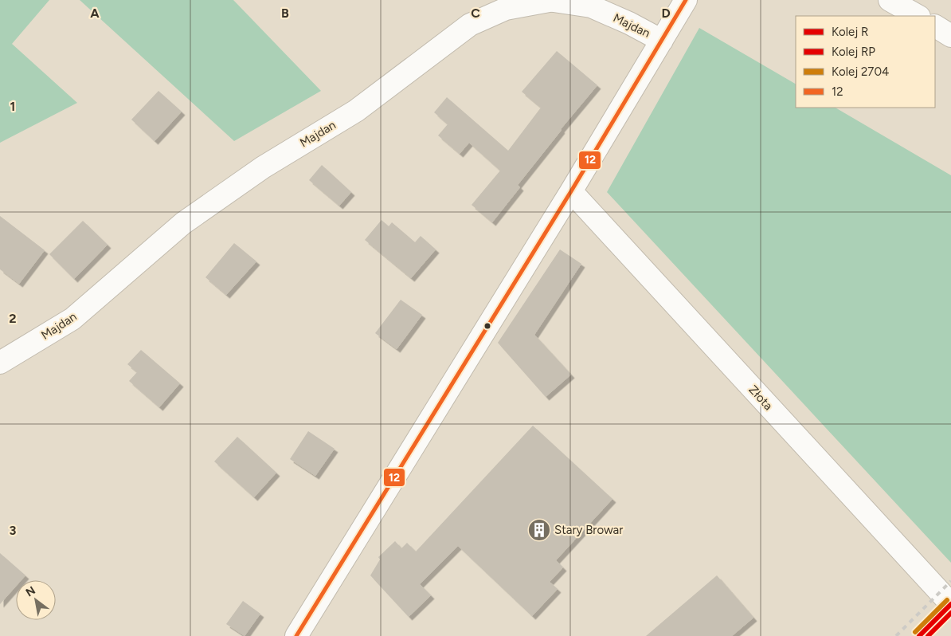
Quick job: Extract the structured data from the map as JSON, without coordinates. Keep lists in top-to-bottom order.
{
  "streets": {
    "street": ["Majdan", "Złota"]
  },
  "places": {
    "building": ["Stary Browar"]
  },
  "lines": [
    "transit line 12",
    "rail line 2704",
    "rail line R",
    "rail line RP"
  ],
  "legend": [
    "Kolej R",
    "Kolej RP",
    "Kolej 2704",
    "12"
  ],
  "north": "top left",
  "grid": {
    "columns": [
      "A",
      "B",
      "C",
      "D"
    ],
    "rows": ["1", "2", "3"]
  }
}
